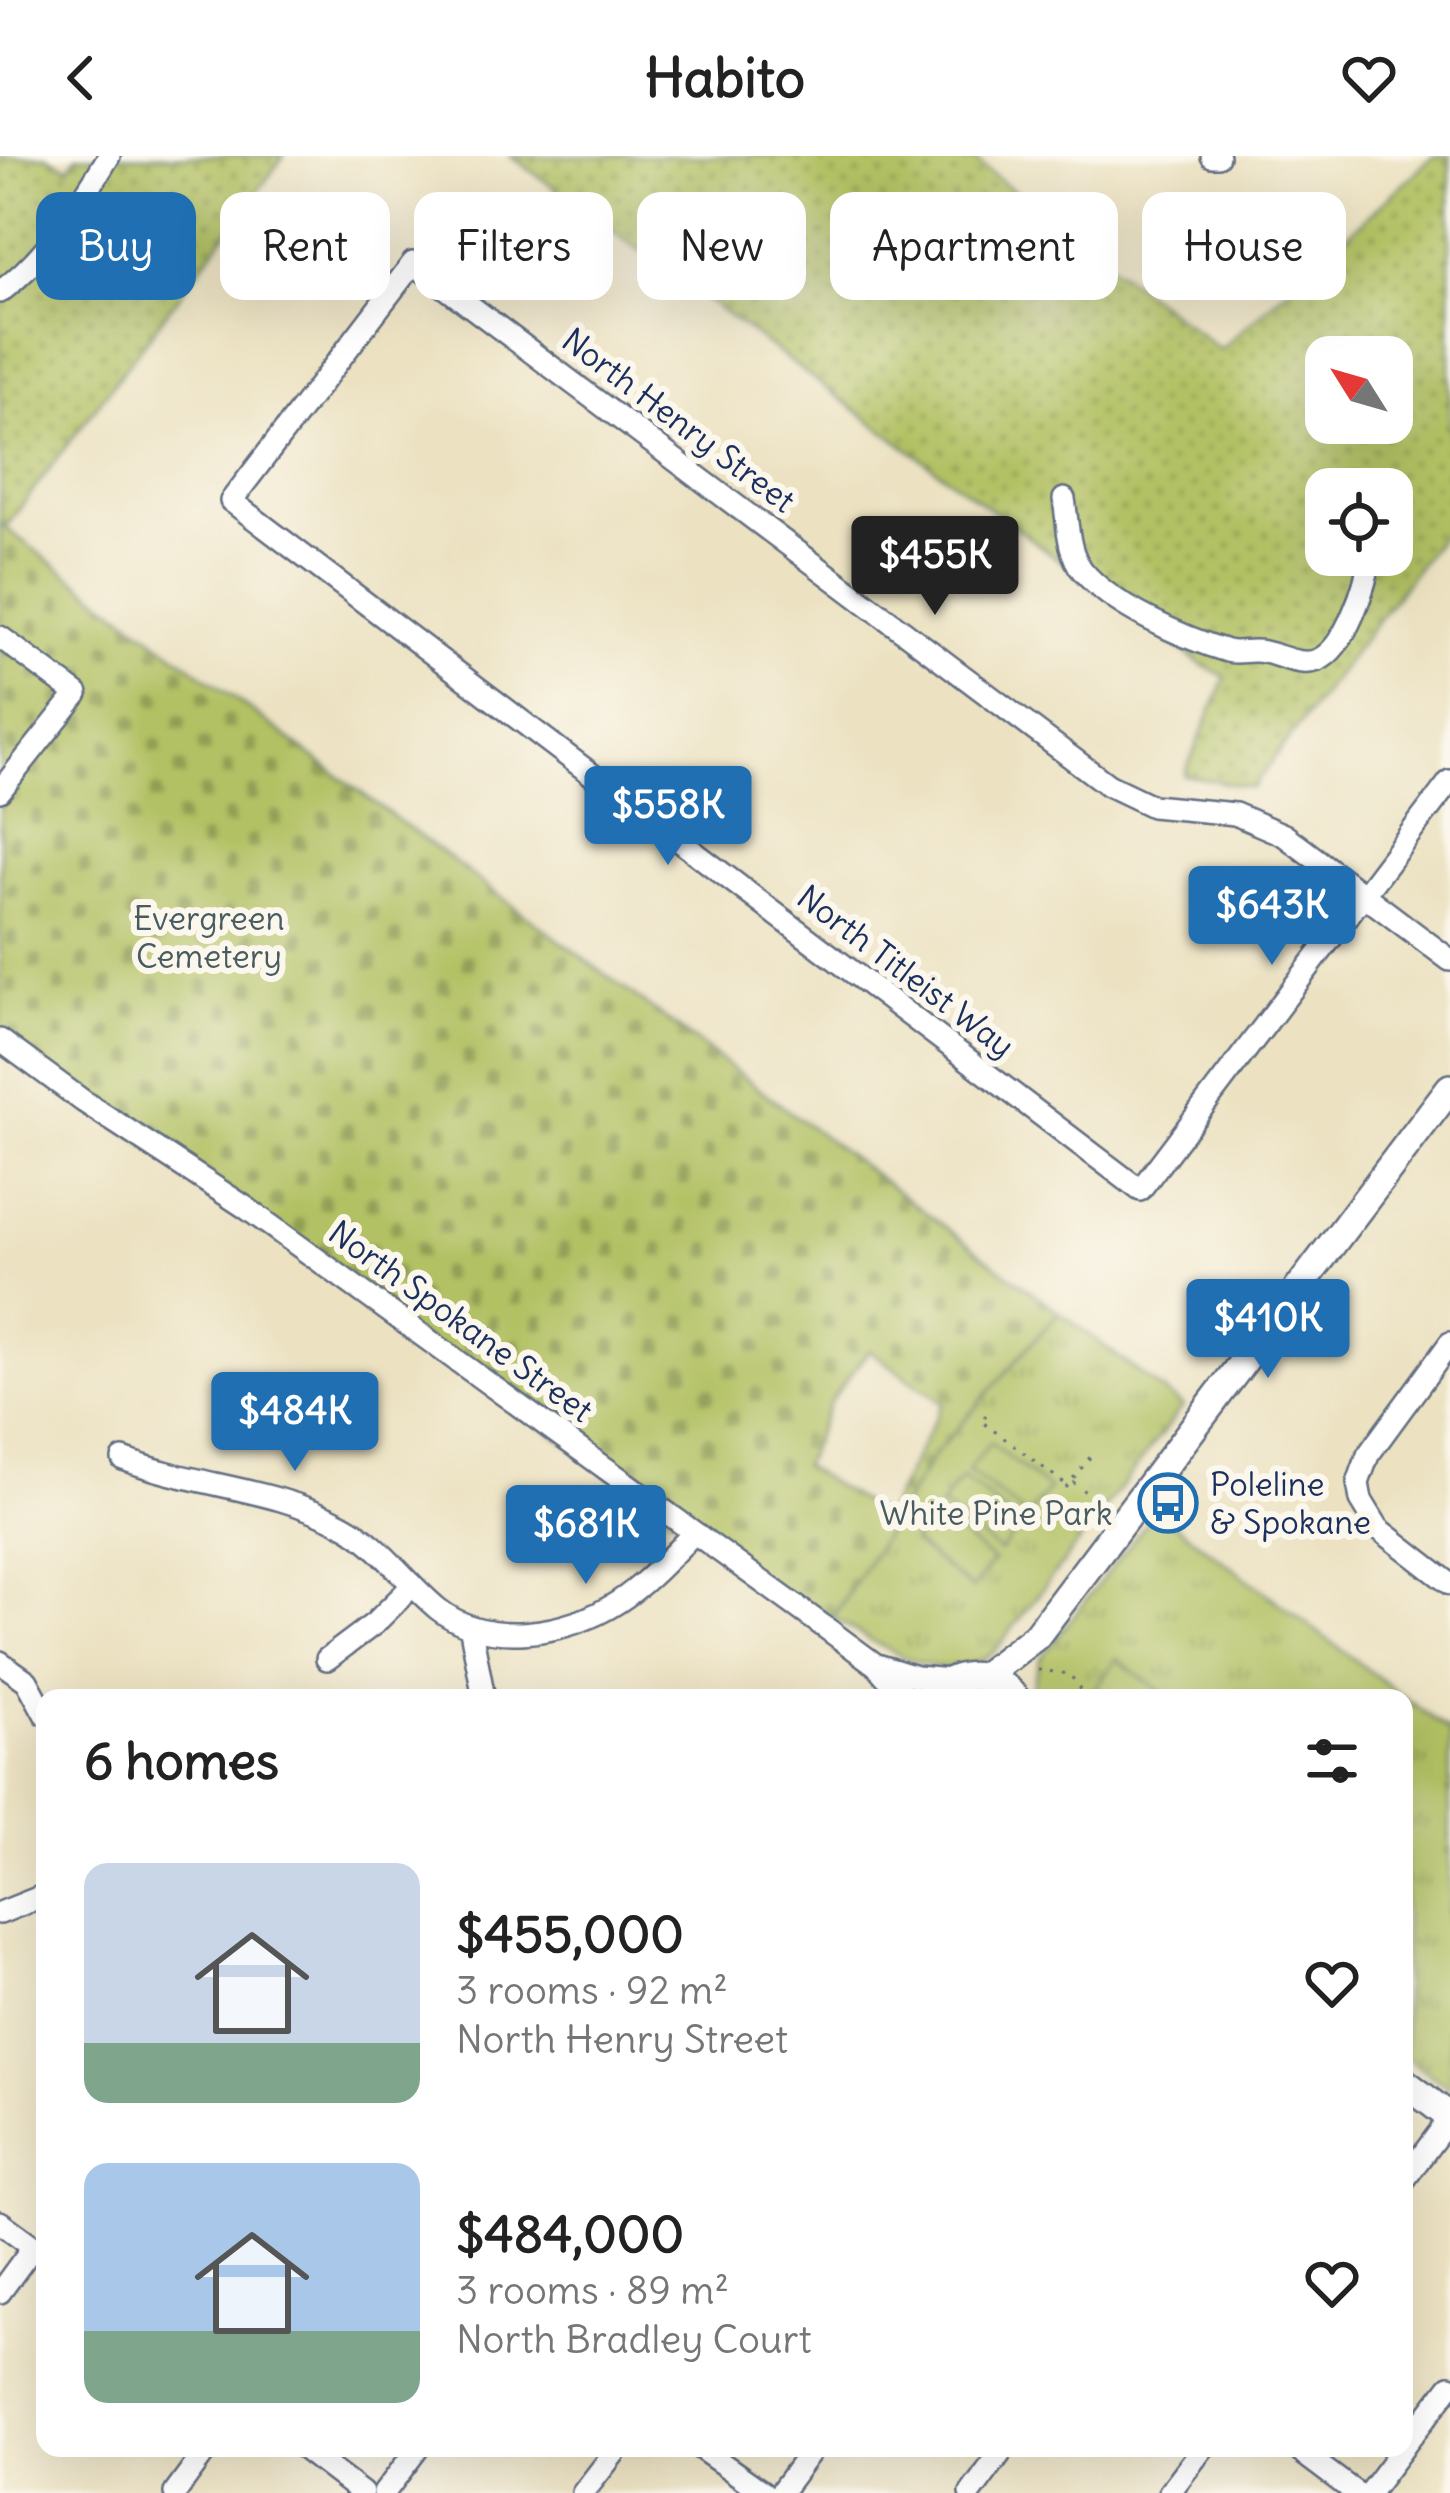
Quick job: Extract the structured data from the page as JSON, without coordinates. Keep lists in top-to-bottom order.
{
  "streets": {
    "street": ["North Henry Street", "North Titleist Way", "North Spokane Street"]
  },
  "crossings": [
    ["North Henry Street", "North Titleist Way"]
  ],
  "parks": ["Evergreen Cemetery", "White Pine Park"],
  "places": {
    "bus stop": ["Poleline & Spokane"]
  },
  "north": "top left",
  "page": {
    "header": "Habito",
    "chip": [
      "Buy",
      "Rent",
      "Filters",
      "New",
      "Apartment",
      "House"
    ],
    "price": [
      "$455K",
      "$558K",
      "$643K",
      "$410K",
      "$484K",
      "$681K"
    ],
    "heading": "6 homes",
    "list": [
      {
        "name": "$455,000",
        "note": "3 rooms · 92 m² · North Henry Street"
      },
      {
        "name": "$484,000",
        "note": "3 rooms · 89 m² · North Bradley Court"
      }
    ]
  }
}
